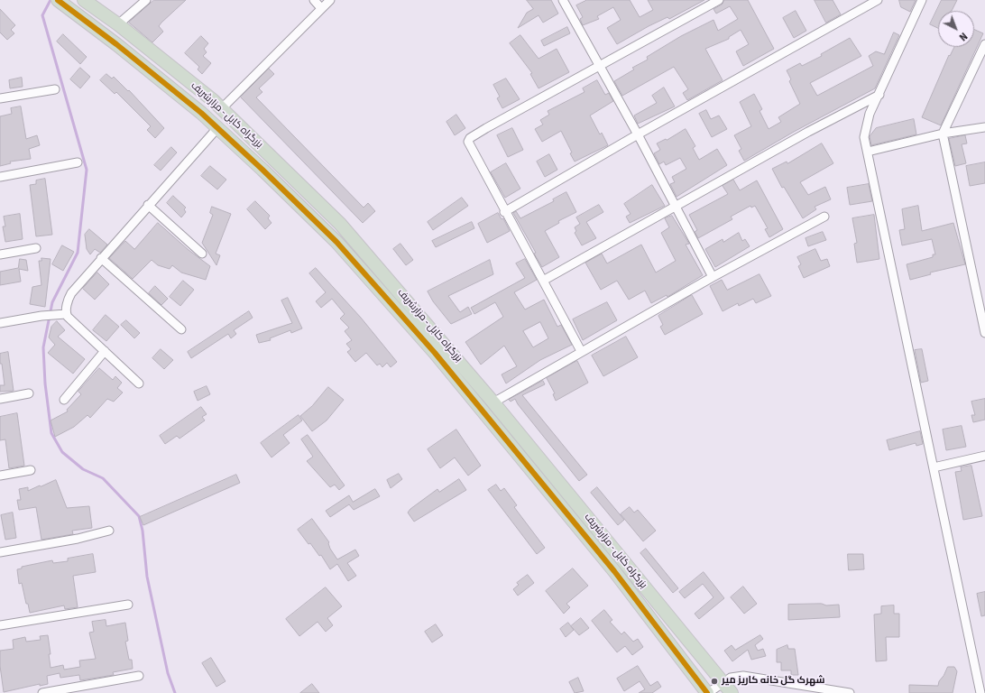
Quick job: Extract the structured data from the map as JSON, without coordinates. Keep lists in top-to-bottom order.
{
  "streets": {
    "highway": ["بزرگراه کابل - مزارشریف"]
  },
  "places": ["شهرک گل خانه کاریز میر"],
  "north": "bottom right"
}
